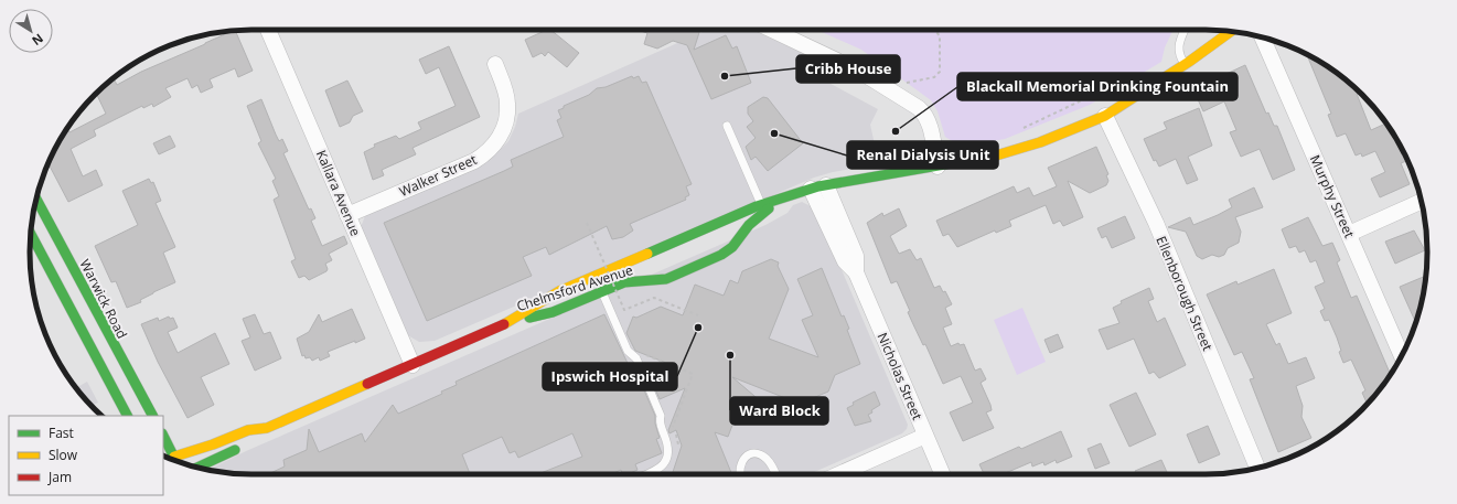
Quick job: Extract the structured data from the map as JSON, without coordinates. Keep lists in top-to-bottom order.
{
  "streets": {
    "street": [
      "Walker Street",
      "Kallara Avenue",
      "Murphy Street",
      "Chelmsford Avenue",
      "Ellenborough Street",
      "Warwick Road",
      "Nicholas Street"
    ]
  },
  "crossings": [
    ["Walker Street", "Kallara Avenue"],
    ["Kallara Avenue", "Chelmsford Avenue"],
    ["Chelmsford Avenue", "Ellenborough Street"],
    ["Chelmsford Avenue", "Nicholas Street"]
  ],
  "places": [
    "Cribb House",
    "Blackall Memorial Drinking Fountain",
    "Renal Dialysis Unit",
    "Ipswich Hospital",
    "Ward Block"
  ],
  "legend": ["Fast", "Slow", "Jam"],
  "north": "bottom right"
}
